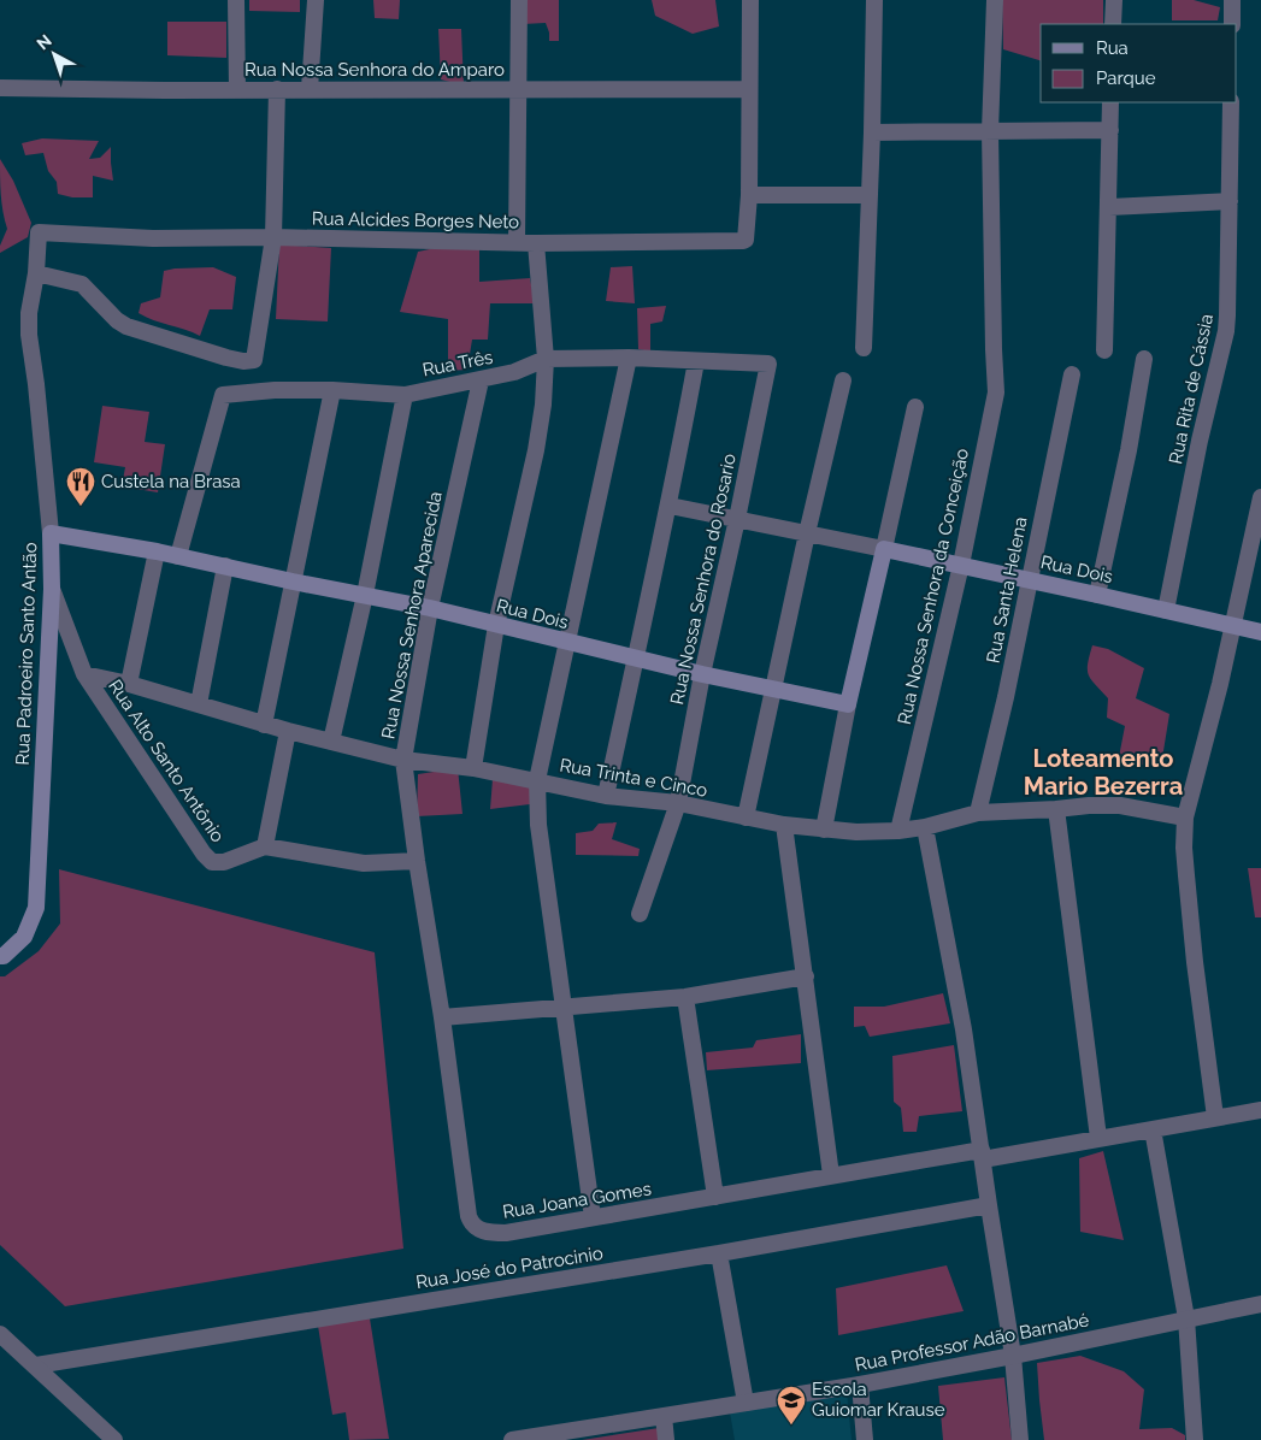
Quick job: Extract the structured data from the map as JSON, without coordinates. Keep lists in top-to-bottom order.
{
  "streets": {
    "main road": ["Rua Dois", "Rua Padroeiro Santo Antão"],
    "street": [
      "Rua Nossa Senhora do Amparo",
      "Rua Alcides Borges Neto",
      "Rua Três",
      "Rua Rita de Cássia",
      "Rua Nossa Senhora do Rosario",
      "Rua Nossa Senhora da Conceição",
      "Rua Santa Helena",
      "Rua Nossa Senhora Aparecida",
      "Rua Alto Santo Antônio",
      "Rua Trinta e Cinco",
      "Rua Joana Gomes",
      "Rua José do Patrocinio",
      "Rua Professor Adão Barnabé"
    ]
  },
  "crossings": [
    ["Rua Alcides Borges Neto", "Rua Padroeiro Santo Antão"],
    ["Rua Três", "Rua Dois"],
    ["Rua Três", "Rua Nossa Senhora do Rosario"],
    ["Rua Três", "Rua Nossa Senhora Aparecida"],
    ["Rua Rita de Cássia", "Rua Dois"],
    ["Rua Dois", "Rua Nossa Senhora do Rosario"],
    ["Rua Dois", "Rua Nossa Senhora da Conceição"],
    ["Rua Dois", "Rua Santa Helena"],
    ["Rua Dois", "Rua Nossa Senhora Aparecida"],
    ["Rua Dois", "Rua Padroeiro Santo Antão"],
    ["Rua Nossa Senhora do Rosario", "Rua Trinta e Cinco"],
    ["Rua Nossa Senhora da Conceição", "Rua Trinta e Cinco"],
    ["Rua Santa Helena", "Rua Trinta e Cinco"],
    ["Rua Nossa Senhora Aparecida", "Rua Trinta e Cinco"],
    ["Rua Nossa Senhora Aparecida", "Rua Joana Gomes"],
    ["Rua Padroeiro Santo Antão", "Rua Alto Santo Antônio"],
    ["Rua Alto Santo Antônio", "Rua Trinta e Cinco"]
  ],
  "districts": ["Loteamento Mario Bezerra"],
  "places": {
    "restaurant": ["Custela na Brasa"],
    "school or university": ["Escola Guiomar Krause"]
  },
  "legend": ["Rua", "Parque"],
  "north": "top left"
}
